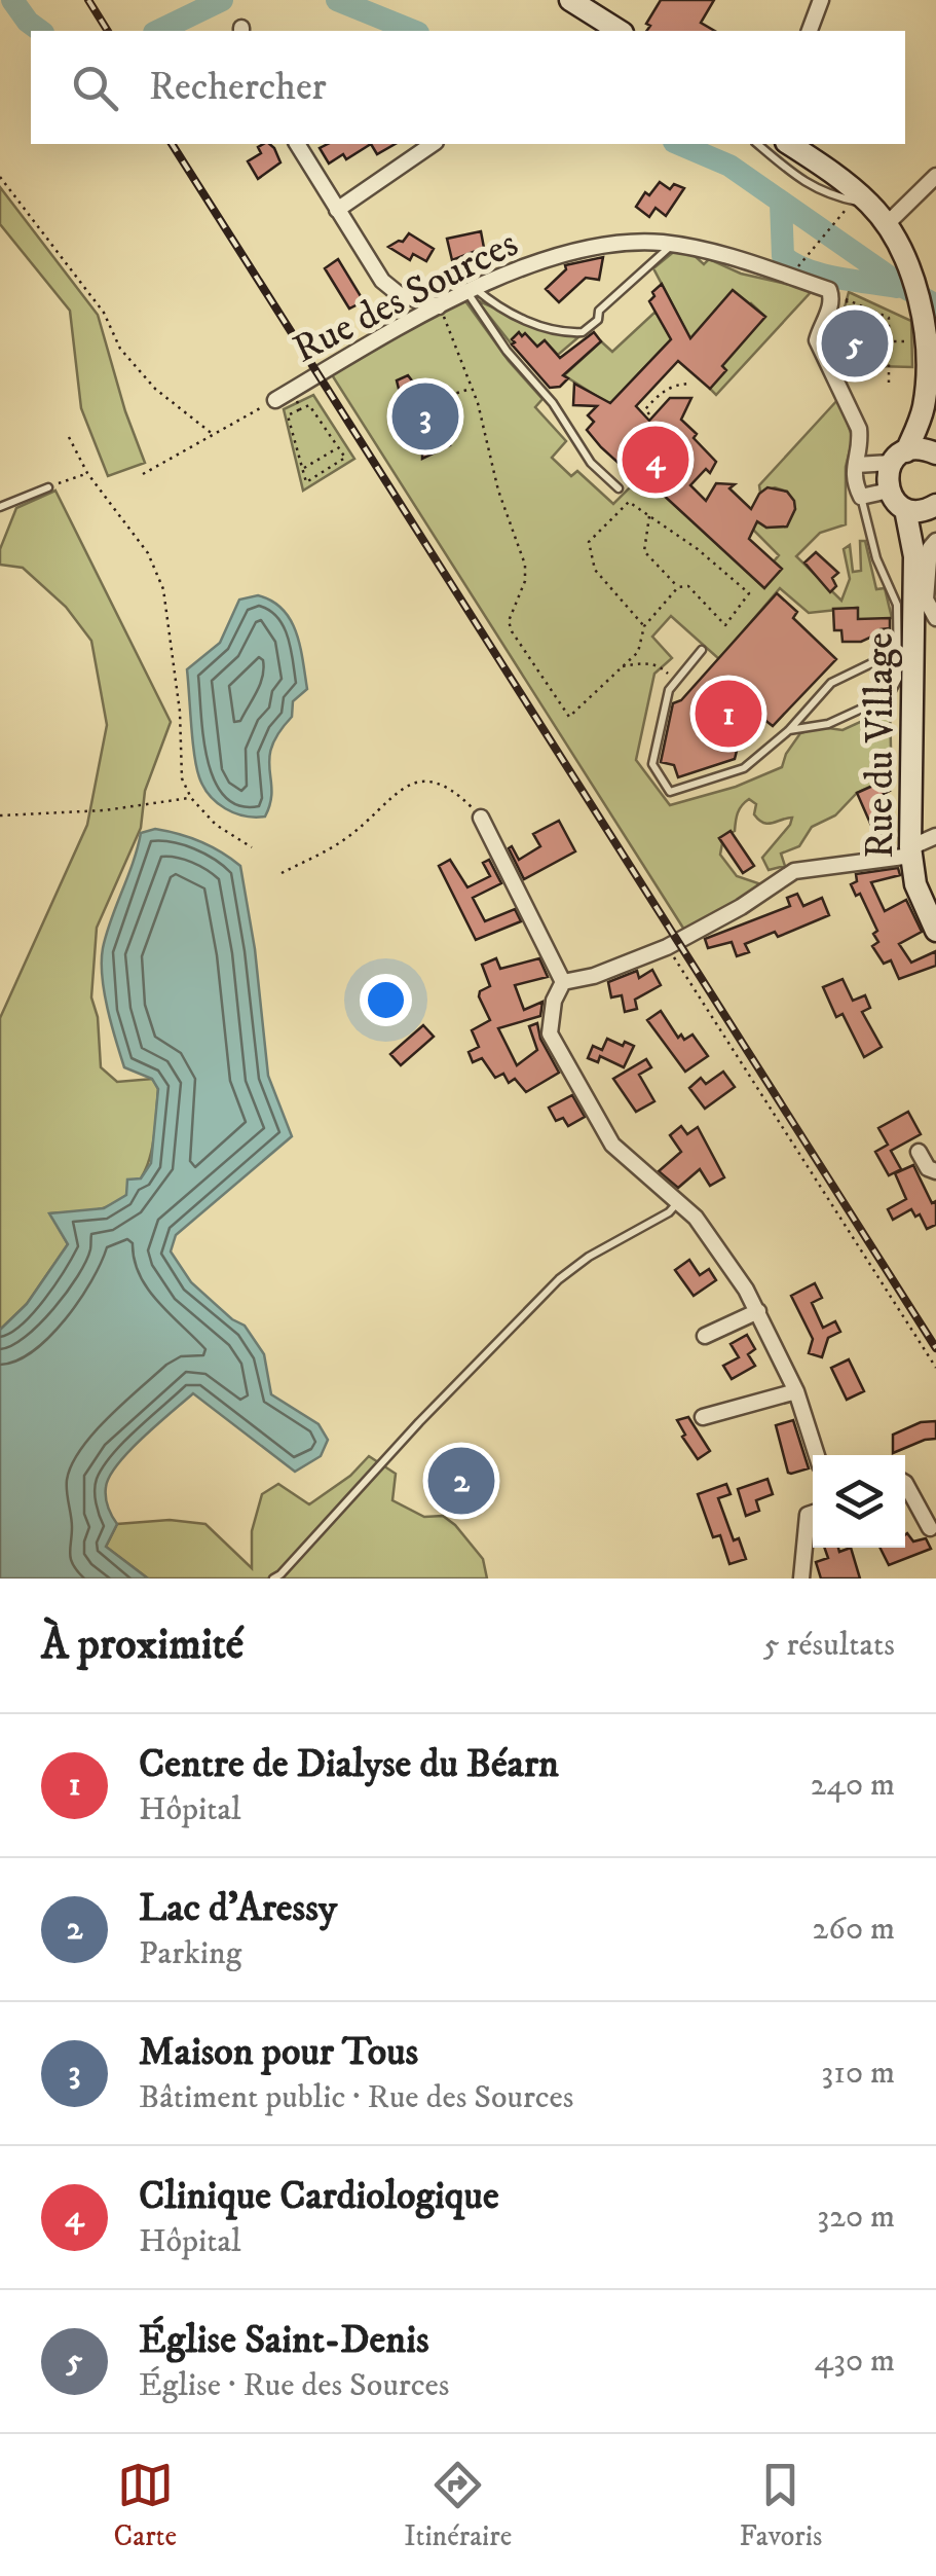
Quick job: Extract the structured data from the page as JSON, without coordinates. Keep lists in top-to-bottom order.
{
  "streets": {
    "main road": ["Rue du Village"],
    "street": ["Rue des Sources"]
  },
  "page": {
    "search": "Rechercher",
    "pins": [
      "5",
      "3",
      "4",
      "1",
      "2"
    ],
    "heading": ["À proximité", "5 résultats"],
    "list": [
      {
        "mark": "1",
        "name": "Centre de Dialyse du Béarn",
        "note": "Hôpital",
        "value": "240 m"
      },
      {
        "mark": "2",
        "name": "Lac d'Aressy",
        "note": "Parking",
        "value": "260 m"
      },
      {
        "mark": "3",
        "name": "Maison pour Tous",
        "note": "Bâtiment public · Rue des Sources",
        "value": "310 m"
      },
      {
        "mark": "4",
        "name": "Clinique Cardiologique",
        "note": "Hôpital",
        "value": "320 m"
      },
      {
        "mark": "5",
        "name": "Église Saint-Denis",
        "note": "Église · Rue des Sources",
        "value": "430 m"
      }
    ],
    "nav": ["Carte", "Itinéraire", "Favoris"]
  }
}
